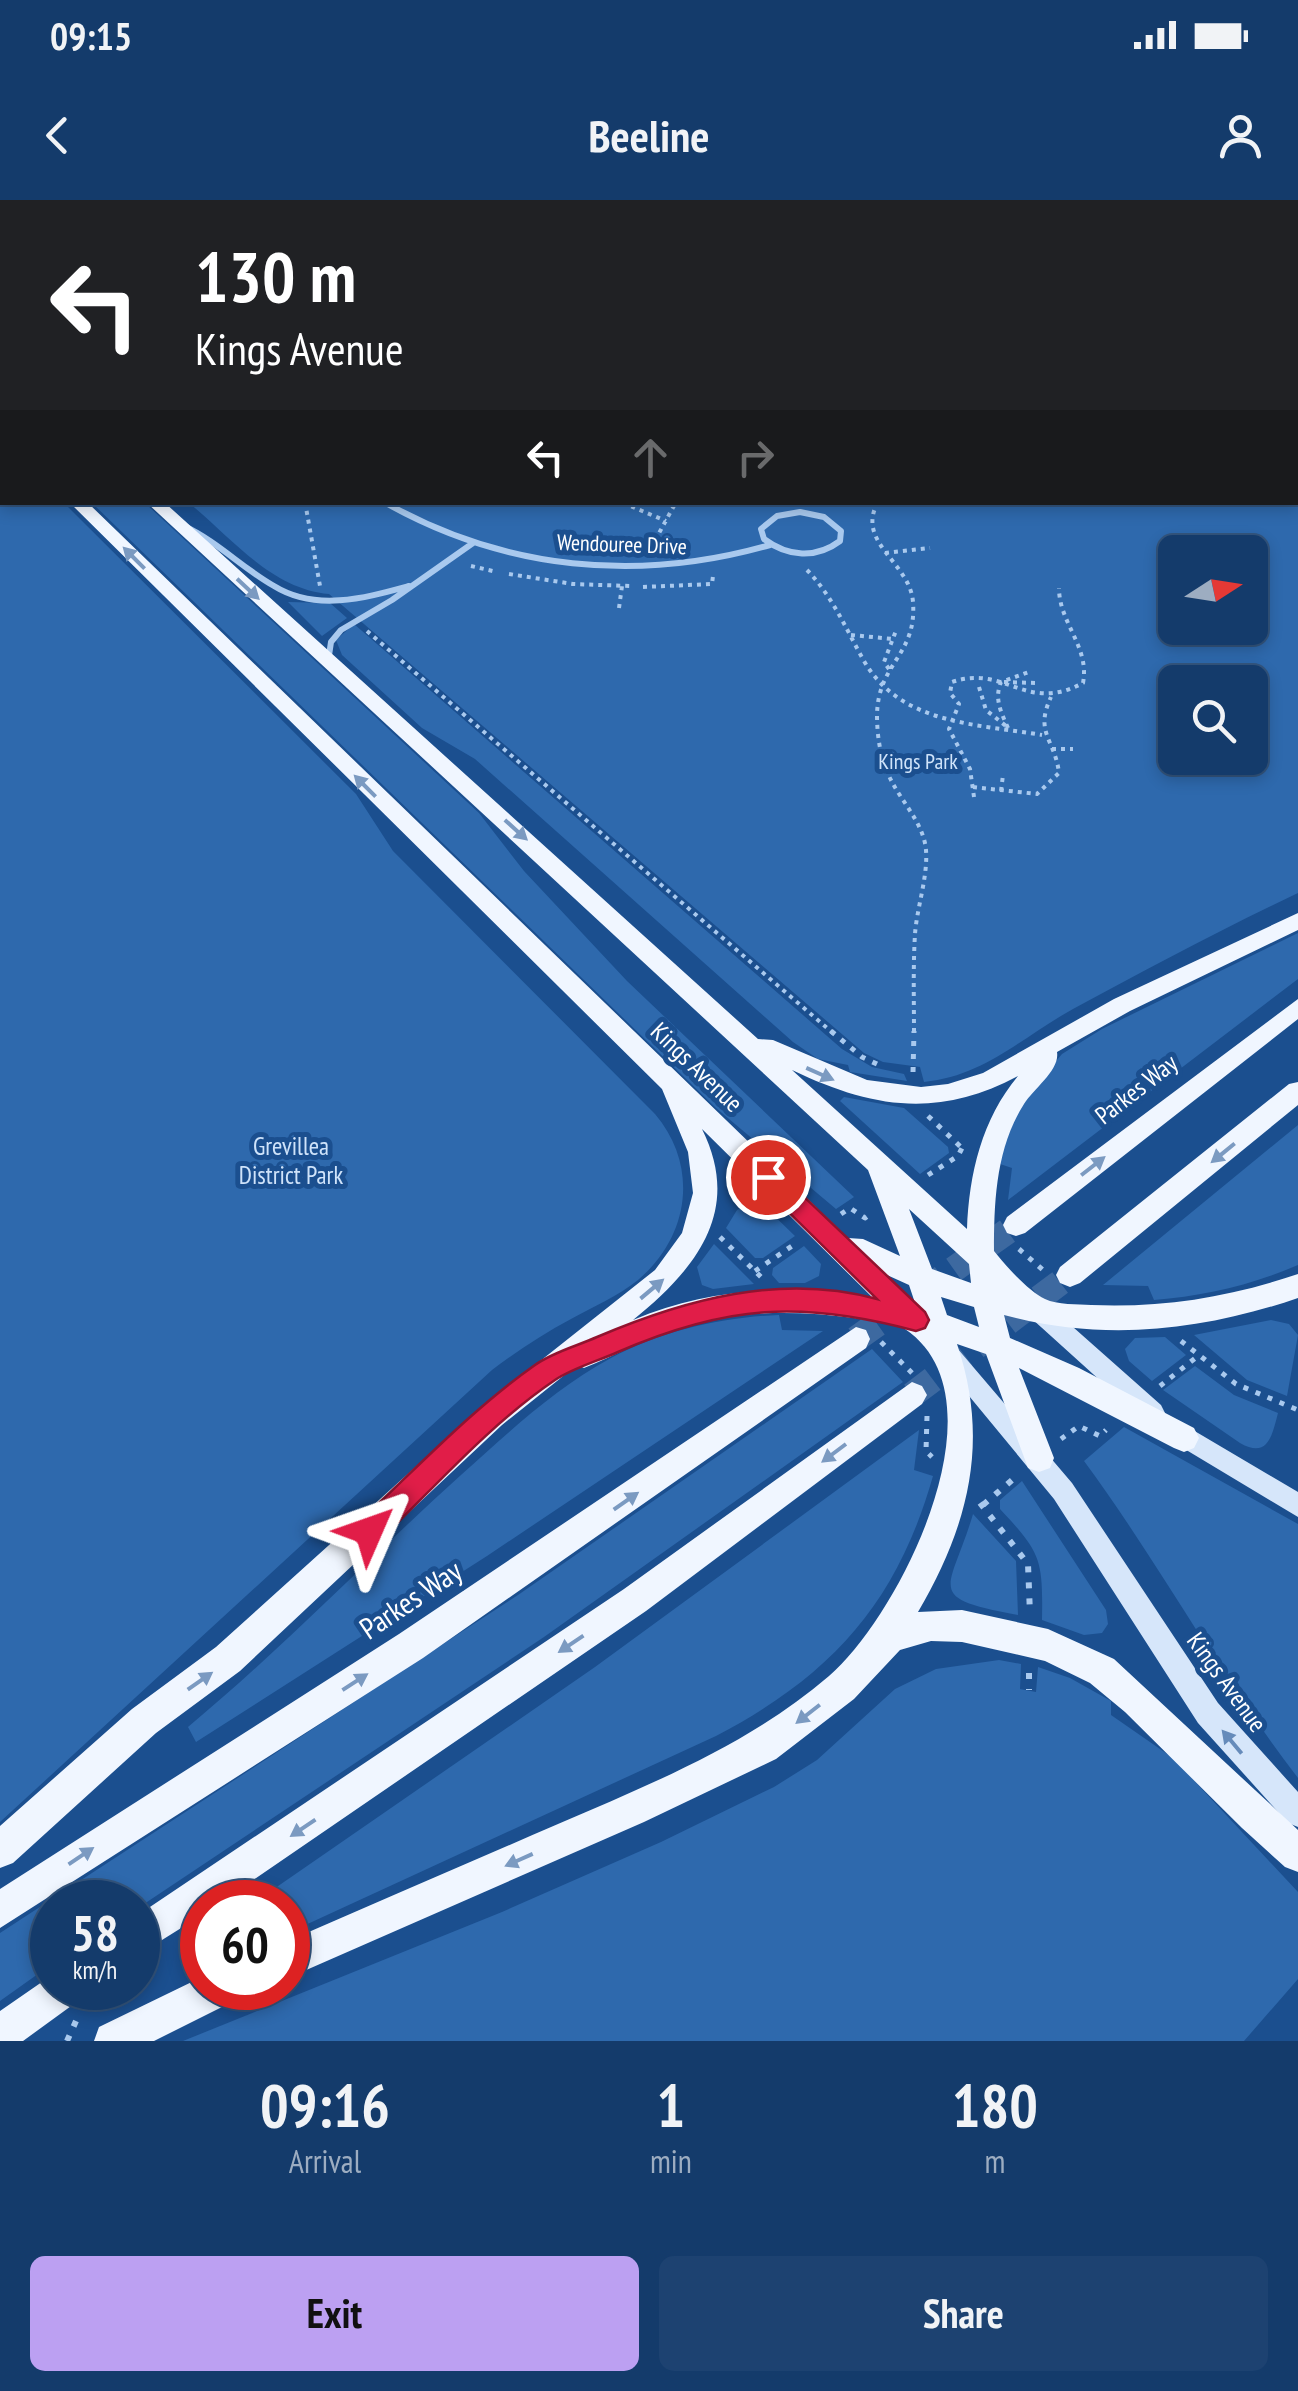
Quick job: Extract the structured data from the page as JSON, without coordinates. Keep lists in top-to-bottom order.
{
  "streets": {
    "main road": ["Kings Avenue", "Parkes Way"],
    "street": ["Wendouree Drive"]
  },
  "parks": ["Kings Park", "Grevillea District Park"],
  "north": "right",
  "page": {
    "status": "09:15",
    "header": "Beeline",
    "turn": ["130 m", "Kings Avenue"],
    "speed": "58 km/h",
    "limit": "60",
    "eta": [
      "09:16",
      "Arrival",
      "1",
      "min",
      "180",
      "m"
    ],
    "buttons": ["Exit", "Share"]
  }
}
